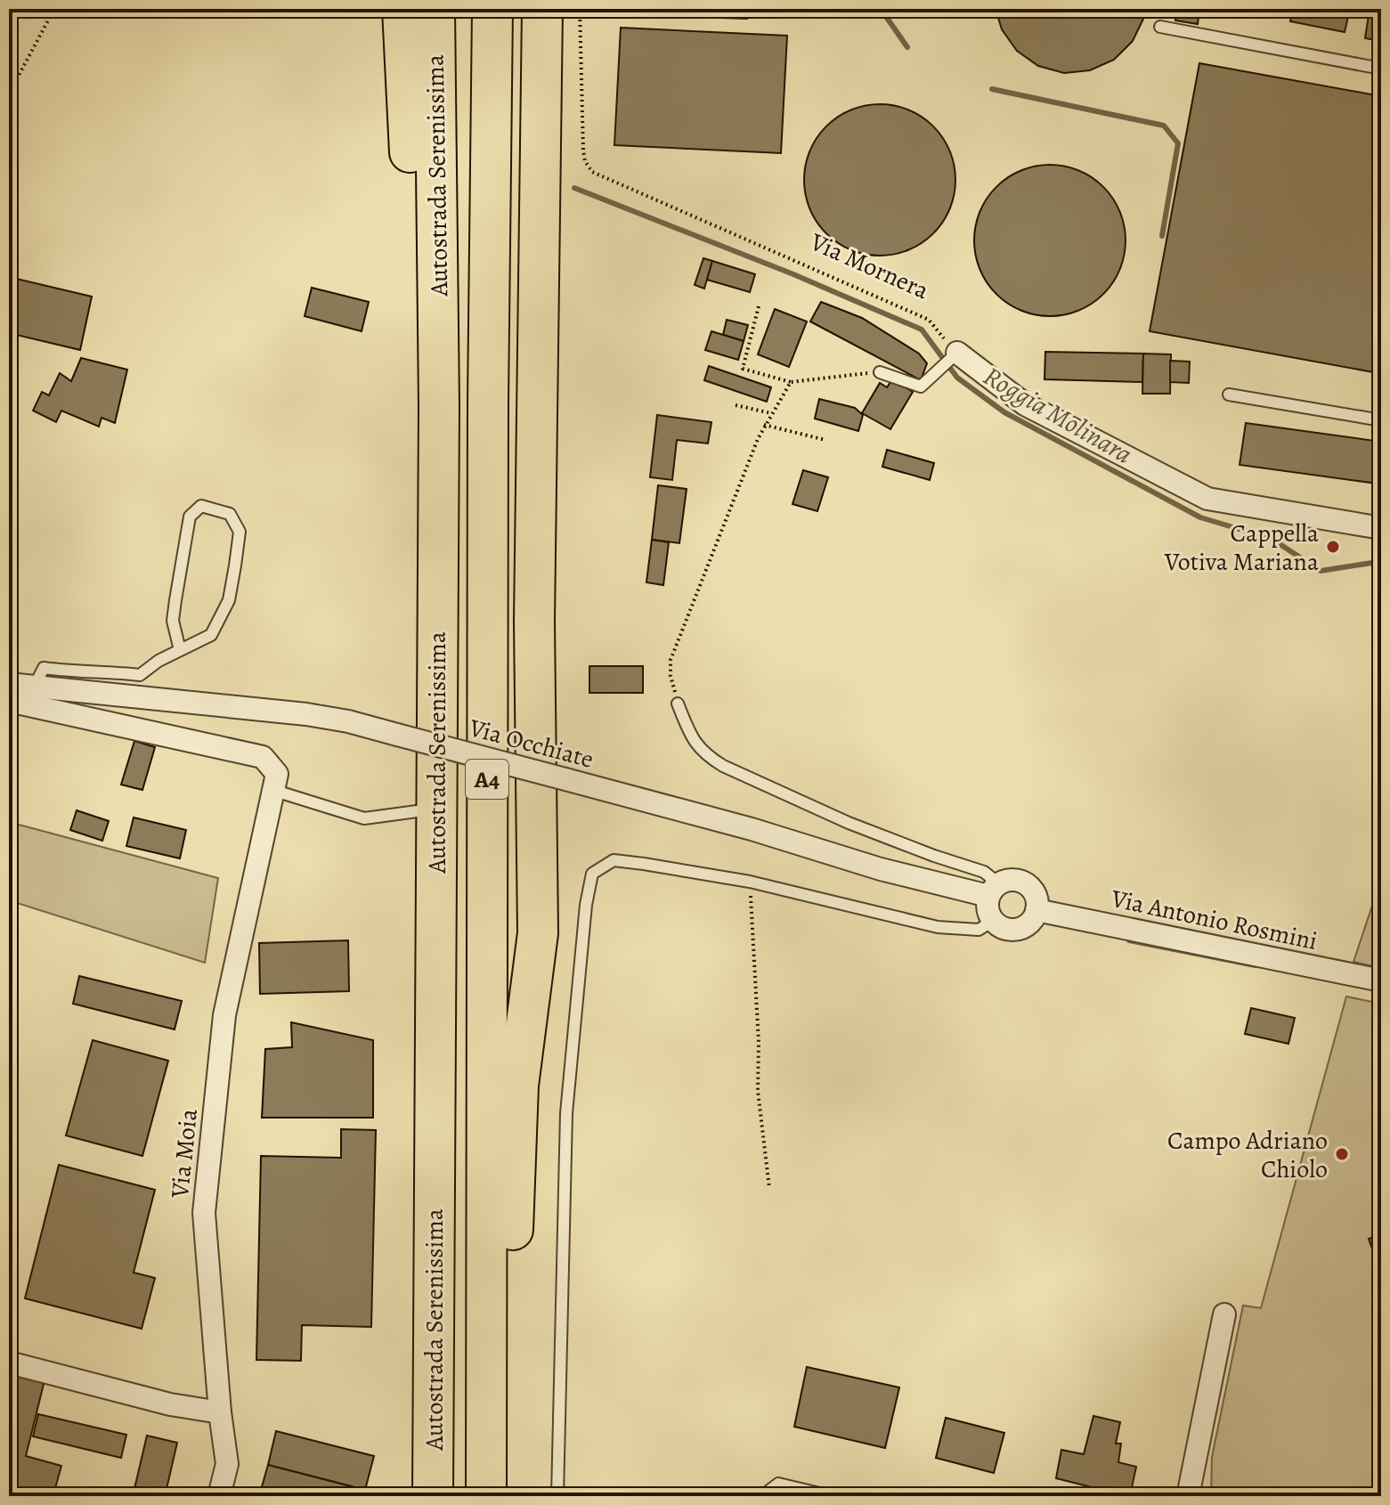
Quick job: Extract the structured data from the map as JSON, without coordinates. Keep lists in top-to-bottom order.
{
  "streets": {
    "highway": ["Autostrada Serenissima", "A4"],
    "street": ["Via Occhiate", "Via Antonio Rosmini", "Via Moia"],
    "path": ["Via Mornera"]
  },
  "crossings": [
    ["Via Occhiate", "Via Antonio Rosmini"]
  ],
  "water": ["Roggia Molinara"],
  "places": ["Cappella Votiva Mariana", "Campo Adriano Chiolo"]
}
